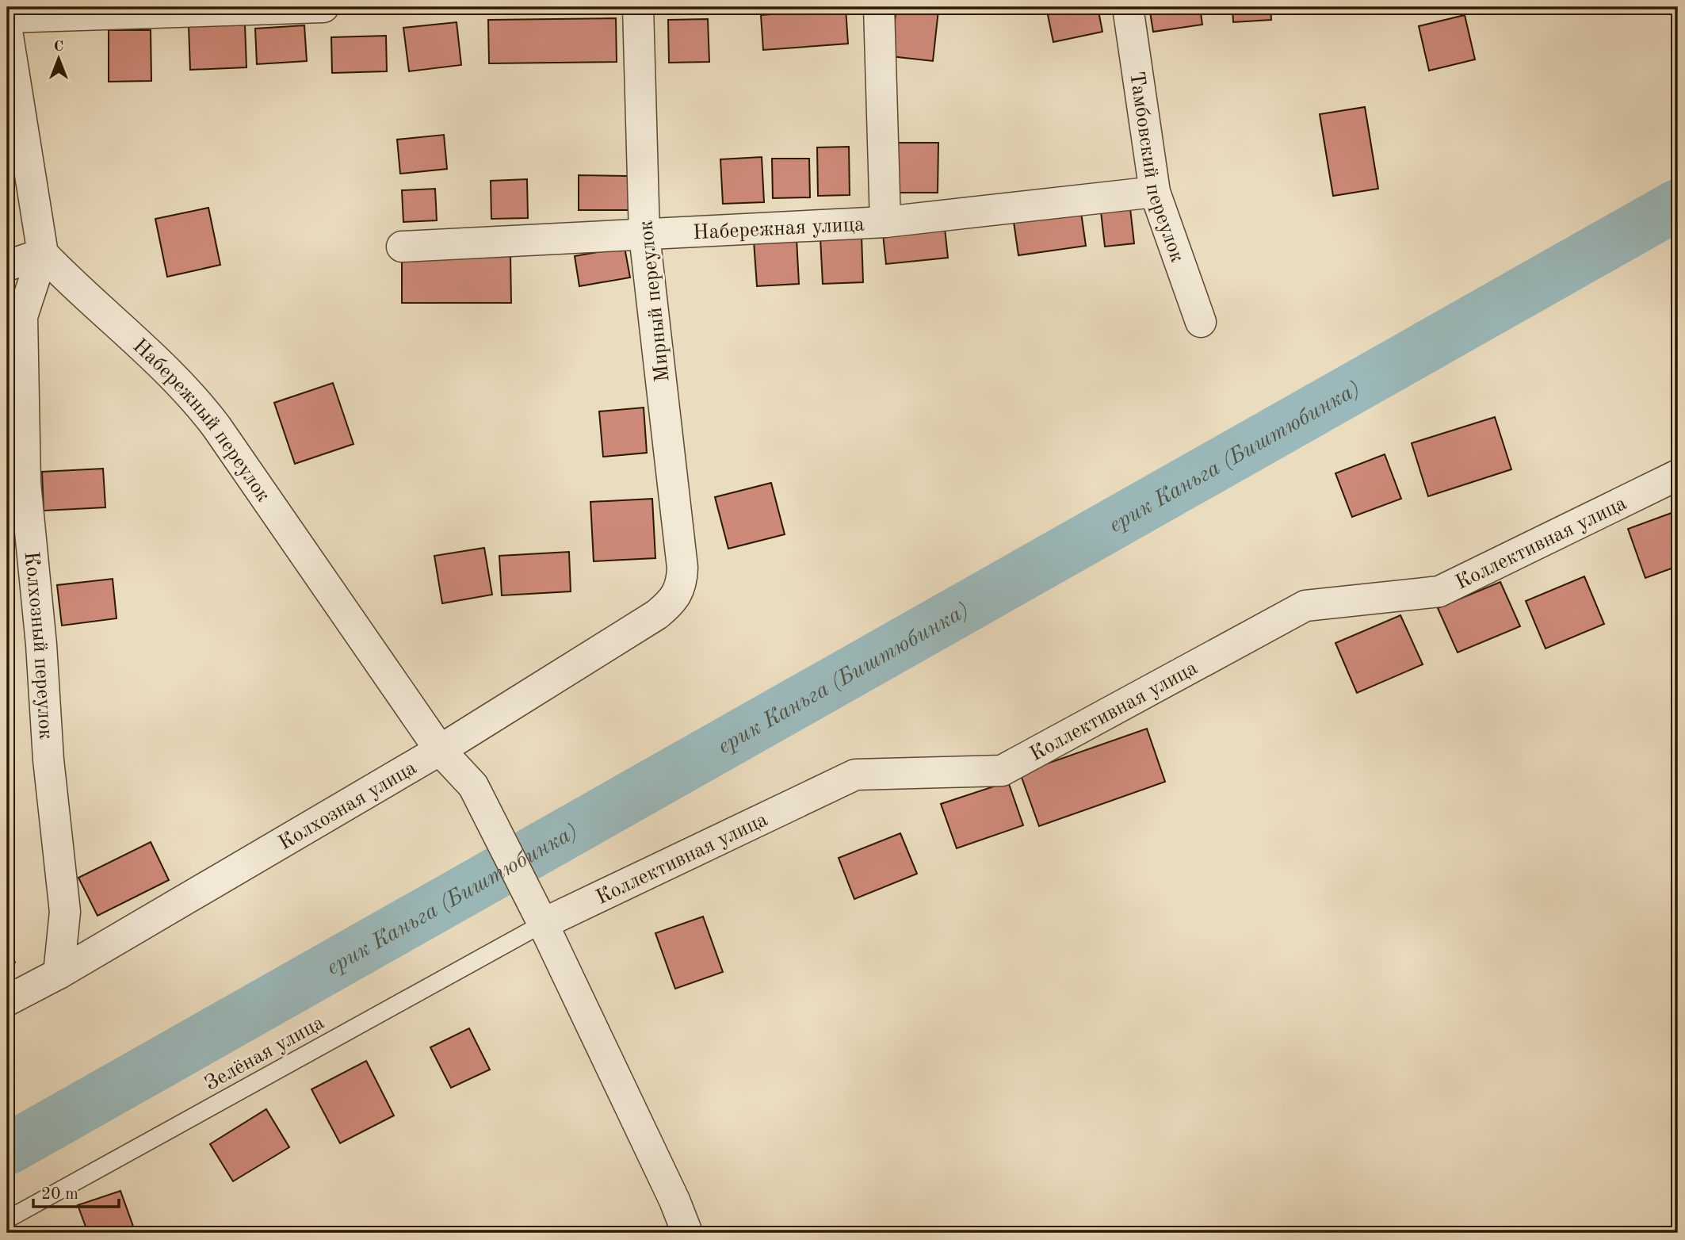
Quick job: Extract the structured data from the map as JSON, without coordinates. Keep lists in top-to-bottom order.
{
  "streets": {
    "street": [
      "Тамбовский переулок",
      "Набережная улица",
      "Мирный переулок",
      "Набережный переулок",
      "Коллективная улица",
      "Колхозный переулок",
      "Колхозная улица"
    ],
    "lane": ["Зелёная улица"]
  },
  "crossings": [
    ["Тамбовский переулок", "Набережная улица"],
    ["Набережная улица", "Мирный переулок"],
    ["Мирный переулок", "Колхозная улица"],
    ["Набережный переулок", "Коллективная улица"],
    ["Набережный переулок", "Колхозный переулок"],
    ["Набережный переулок", "Колхозная улица"],
    ["Набережный переулок", "Зелёная улица"],
    ["Коллективная улица", "Зелёная улица"],
    ["Колхозный переулок", "Колхозная улица"]
  ],
  "water": ["ерик Каньга (Биштюбинка)"],
  "scale_bar": "20 m",
  "north": "top"
}
